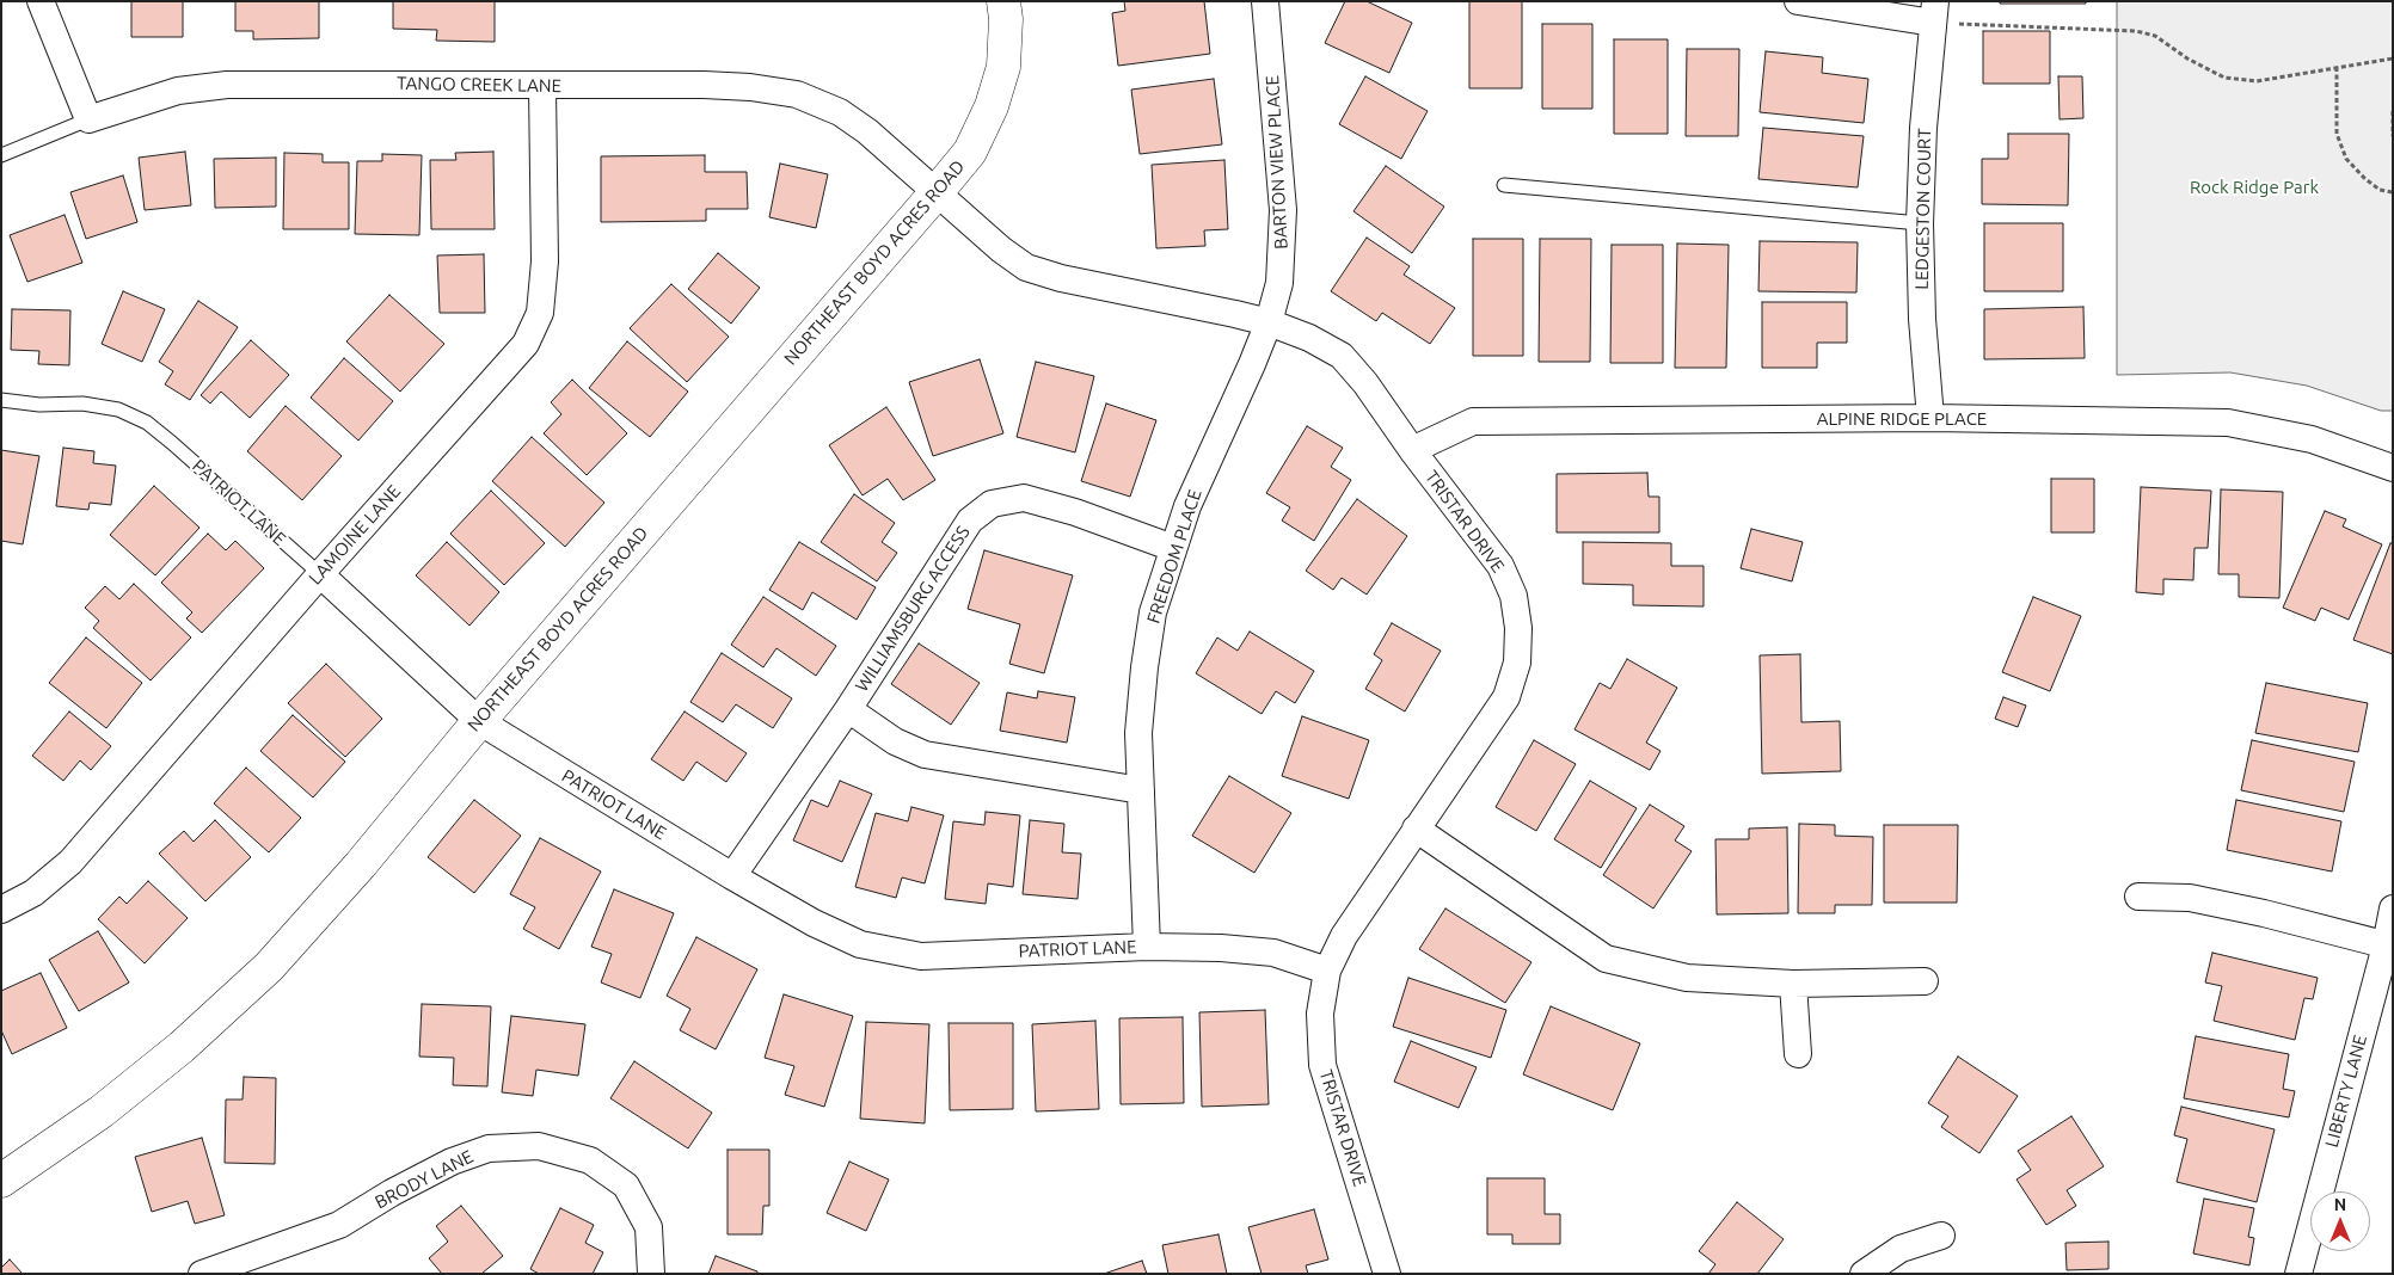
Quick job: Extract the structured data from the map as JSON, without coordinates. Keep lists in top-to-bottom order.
{
  "streets": {
    "street": [
      "TANGO CREEK LANE",
      "BARTON VIEW PLACE",
      "LEDGESTON COURT",
      "NORTHEAST BOYD ACRES ROAD",
      "ALPINE RIDGE PLACE",
      "PATRIOT LANE",
      "TRISTAR DRIVE",
      "LAMOINE LANE",
      "FREEDOM PLACE",
      "WILLIAMSBURG ACCESS",
      "LIBERTY LANE",
      "BRODY LANE"
    ]
  },
  "crossings": [
    ["TANGO CREEK LANE", "NORTHEAST BOYD ACRES ROAD"],
    ["TANGO CREEK LANE", "TRISTAR DRIVE"],
    ["TANGO CREEK LANE", "LAMOINE LANE"],
    ["BARTON VIEW PLACE", "TRISTAR DRIVE"],
    ["BARTON VIEW PLACE", "FREEDOM PLACE"],
    ["LEDGESTON COURT", "ALPINE RIDGE PLACE"],
    ["NORTHEAST BOYD ACRES ROAD", "PATRIOT LANE"],
    ["NORTHEAST BOYD ACRES ROAD", "TRISTAR DRIVE"],
    ["ALPINE RIDGE PLACE", "TRISTAR DRIVE"],
    ["PATRIOT LANE", "TRISTAR DRIVE"],
    ["PATRIOT LANE", "LAMOINE LANE"],
    ["PATRIOT LANE", "FREEDOM PLACE"],
    ["PATRIOT LANE", "WILLIAMSBURG ACCESS"],
    ["TRISTAR DRIVE", "FREEDOM PLACE"],
    ["FREEDOM PLACE", "WILLIAMSBURG ACCESS"]
  ],
  "parks": ["Rock Ridge Park"],
  "north": "top"
}
